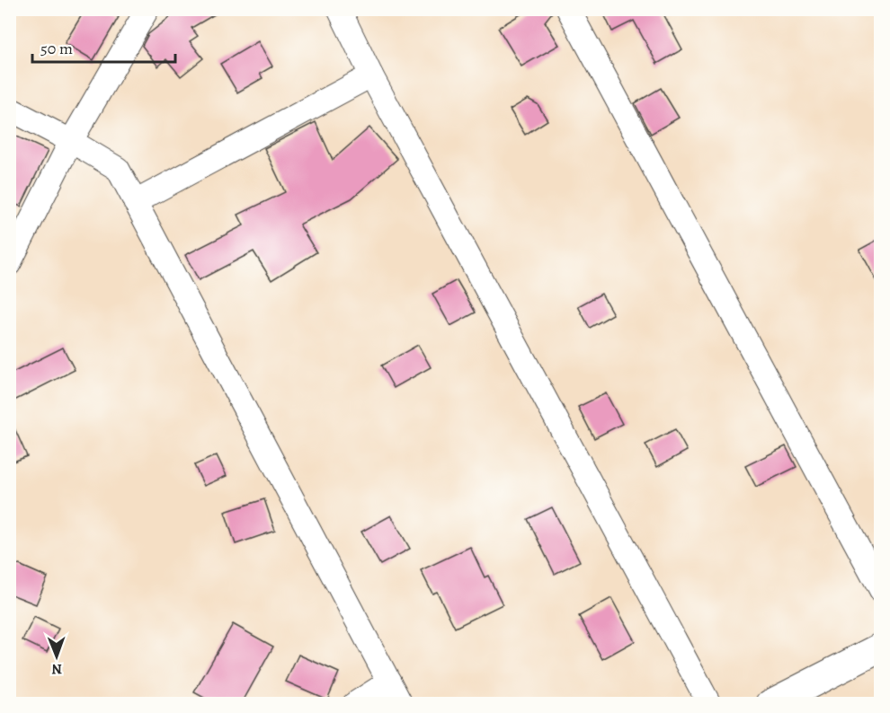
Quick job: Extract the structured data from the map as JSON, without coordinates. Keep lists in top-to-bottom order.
{
  "scale_bar": "50 m",
  "north": "bottom"
}
